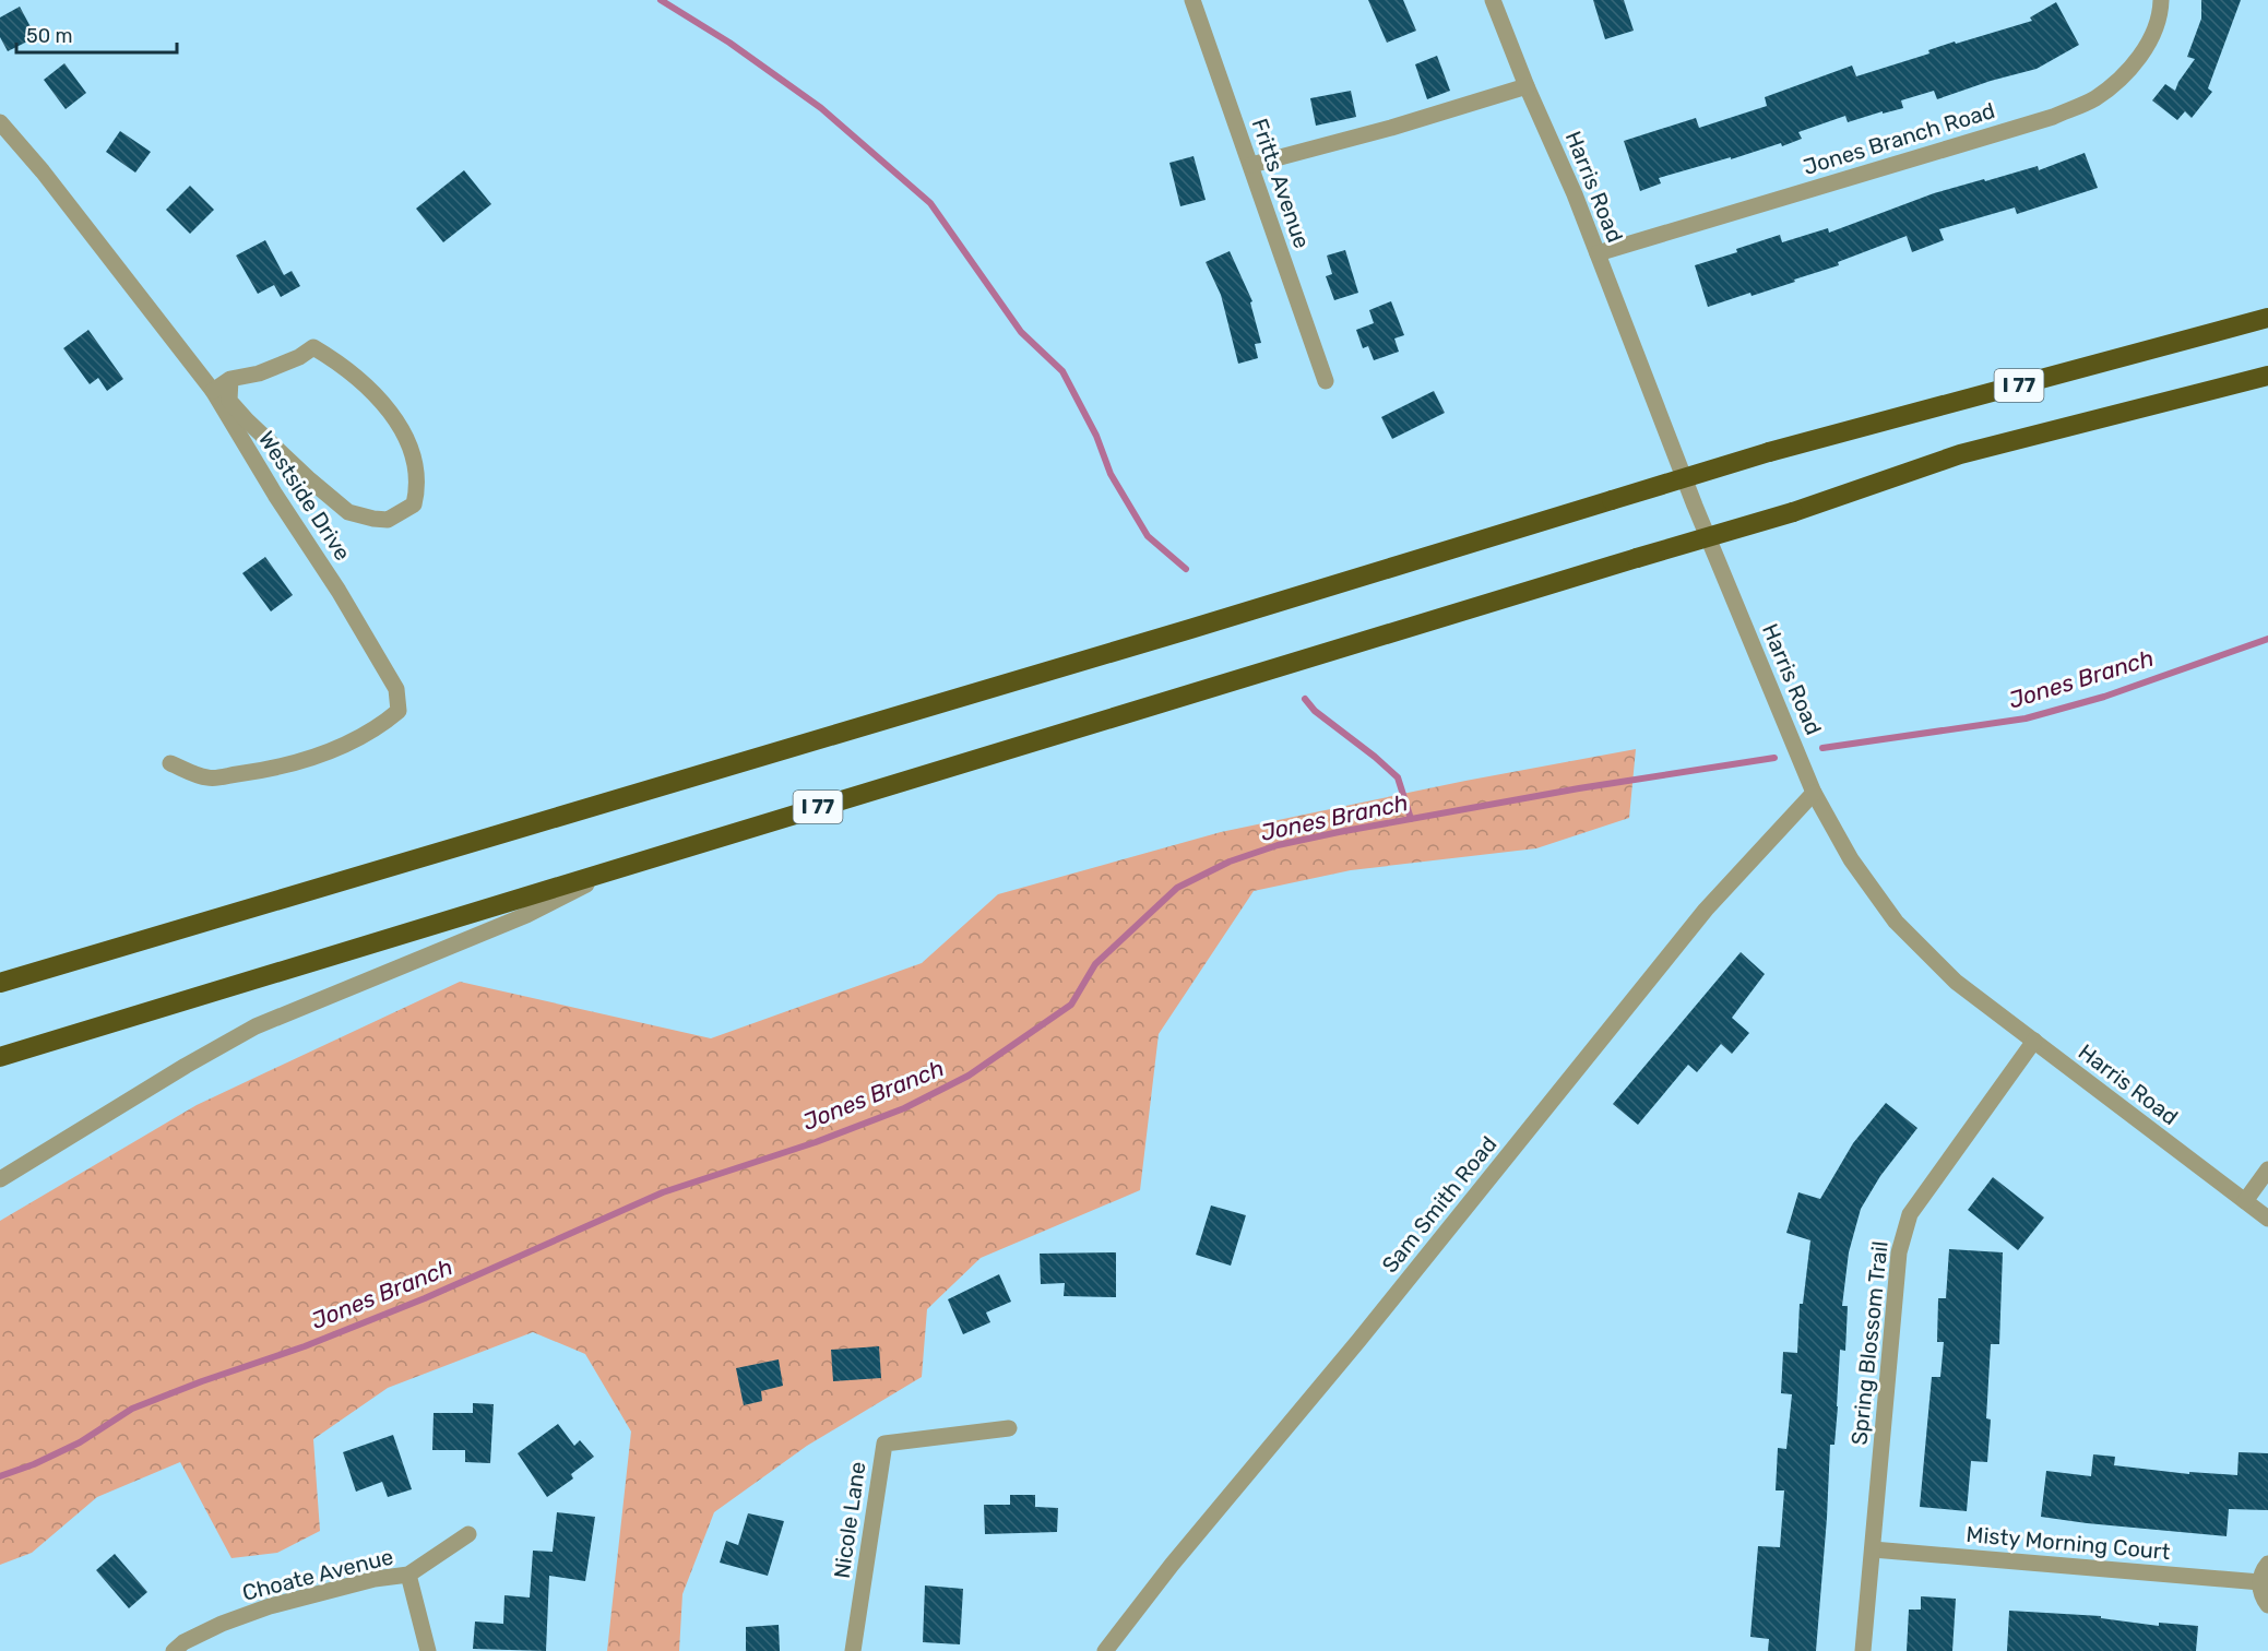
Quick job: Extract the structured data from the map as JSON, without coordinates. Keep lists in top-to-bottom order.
{
  "streets": {
    "highway": ["I 77"],
    "street": [
      "Jones Branch Road",
      "Fritts Avenue",
      "Harris Road",
      "Westside Drive",
      "Sam Smith Road",
      "Spring Blossom Trail",
      "Nicole Lane",
      "Misty Morning Court",
      "Choate Avenue"
    ]
  },
  "crossings": [
    ["Jones Branch Road", "Harris Road"],
    ["Harris Road", "Sam Smith Road"],
    ["Harris Road", "Spring Blossom Trail"],
    ["Spring Blossom Trail", "Misty Morning Court"]
  ],
  "water": ["Jones Branch"],
  "scale_bar": "50 m"
}
